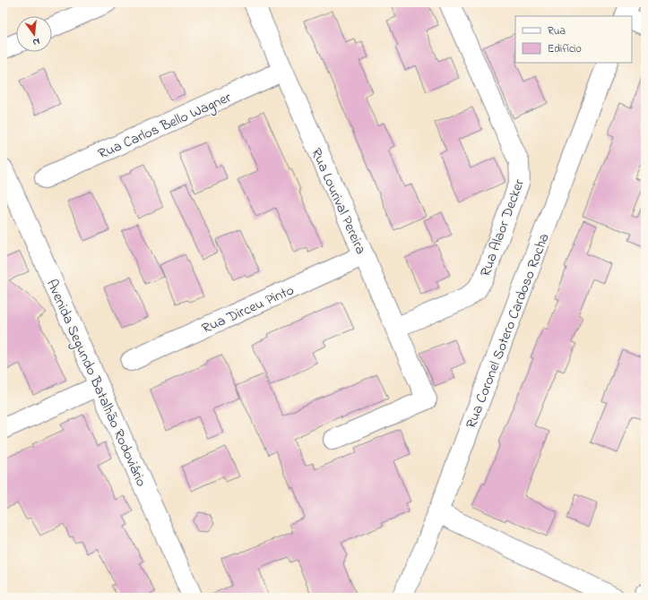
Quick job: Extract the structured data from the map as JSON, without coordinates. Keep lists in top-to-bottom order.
{
  "streets": {
    "street": [
      "Rua Carlos Bello Wagner",
      "Rua Lourival Pereira",
      "Rua Alaor Decker",
      "Rua Dirceu Pinto",
      "Rua Coronel Sotero Cardoso Rocha",
      "Avenida Segundo Batalhão Rodoviário"
    ]
  },
  "crossings": [
    ["Rua Carlos Bello Wagner", "Rua Lourival Pereira"],
    ["Rua Lourival Pereira", "Rua Alaor Decker"],
    ["Rua Lourival Pereira", "Rua Dirceu Pinto"]
  ],
  "legend": ["Rua", "Edifício"],
  "north": "bottom"
}
